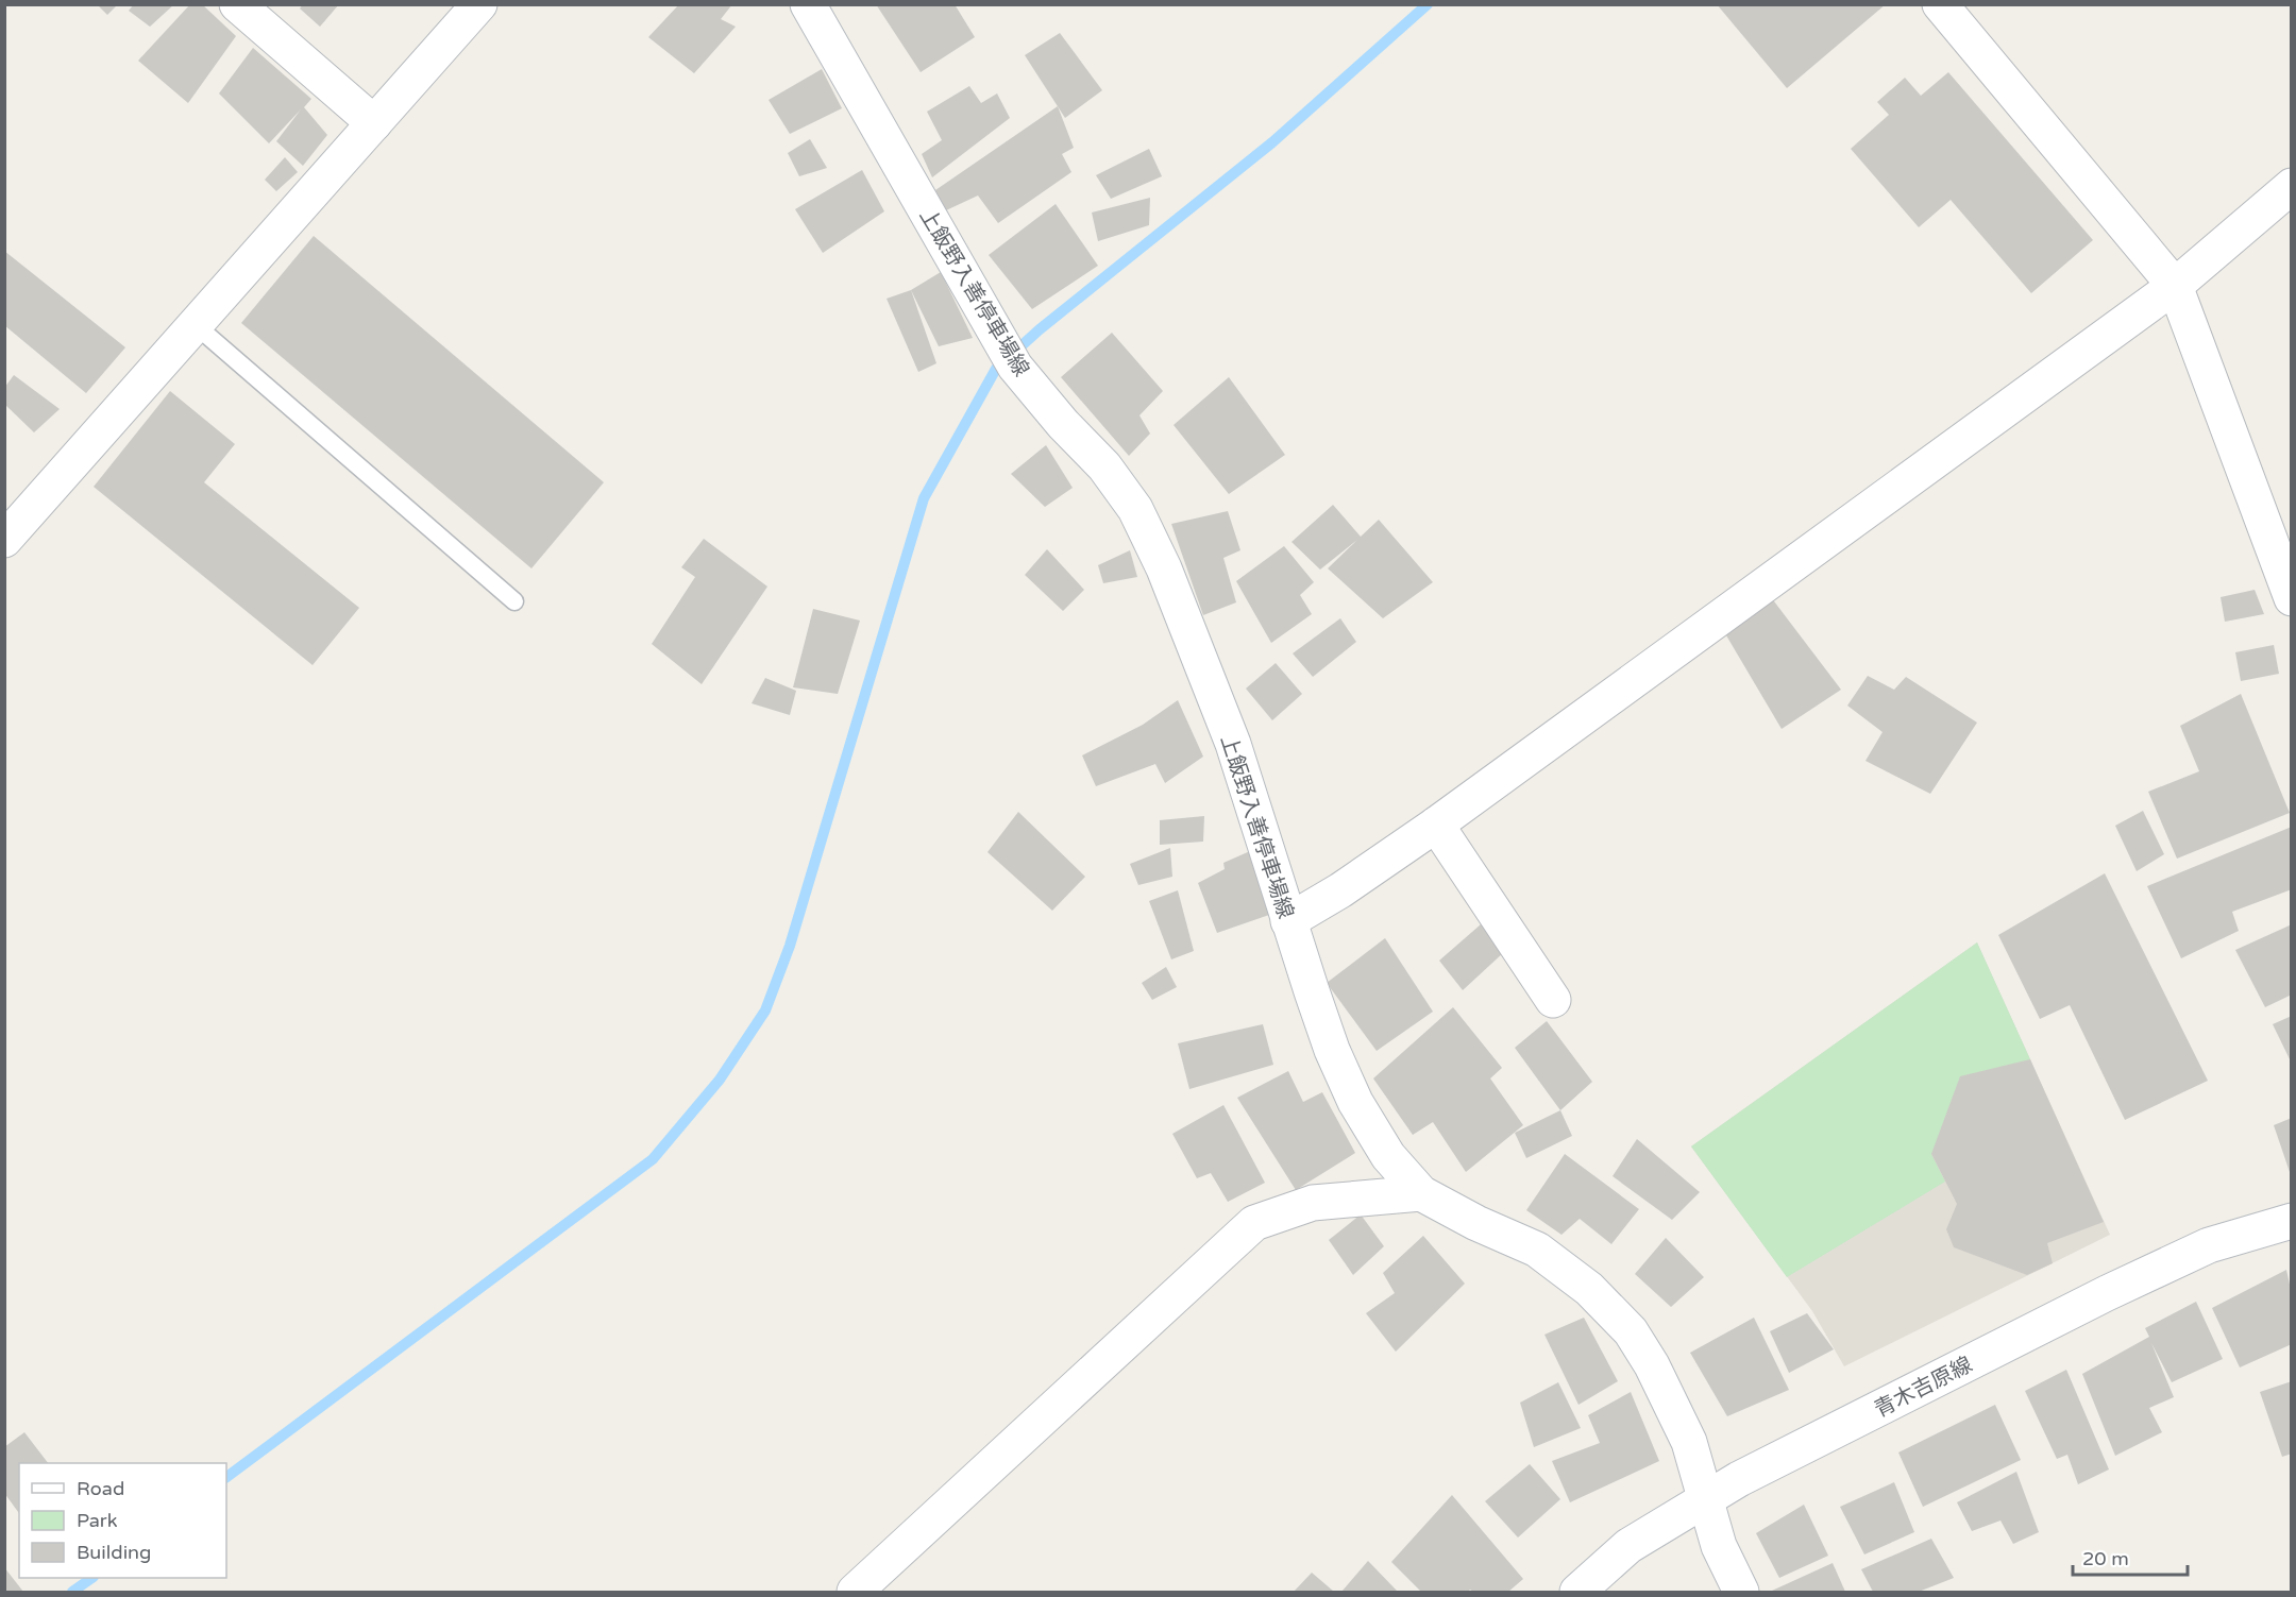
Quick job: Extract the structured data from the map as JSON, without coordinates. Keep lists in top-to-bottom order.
{
  "streets": {
    "street": ["上飯野入善停車場線", "青木吉原線"]
  },
  "crossings": [
    ["上飯野入善停車場線", "青木吉原線"]
  ],
  "legend": ["Road", "Park", "Building"],
  "scale_bar": "20 m"
}
